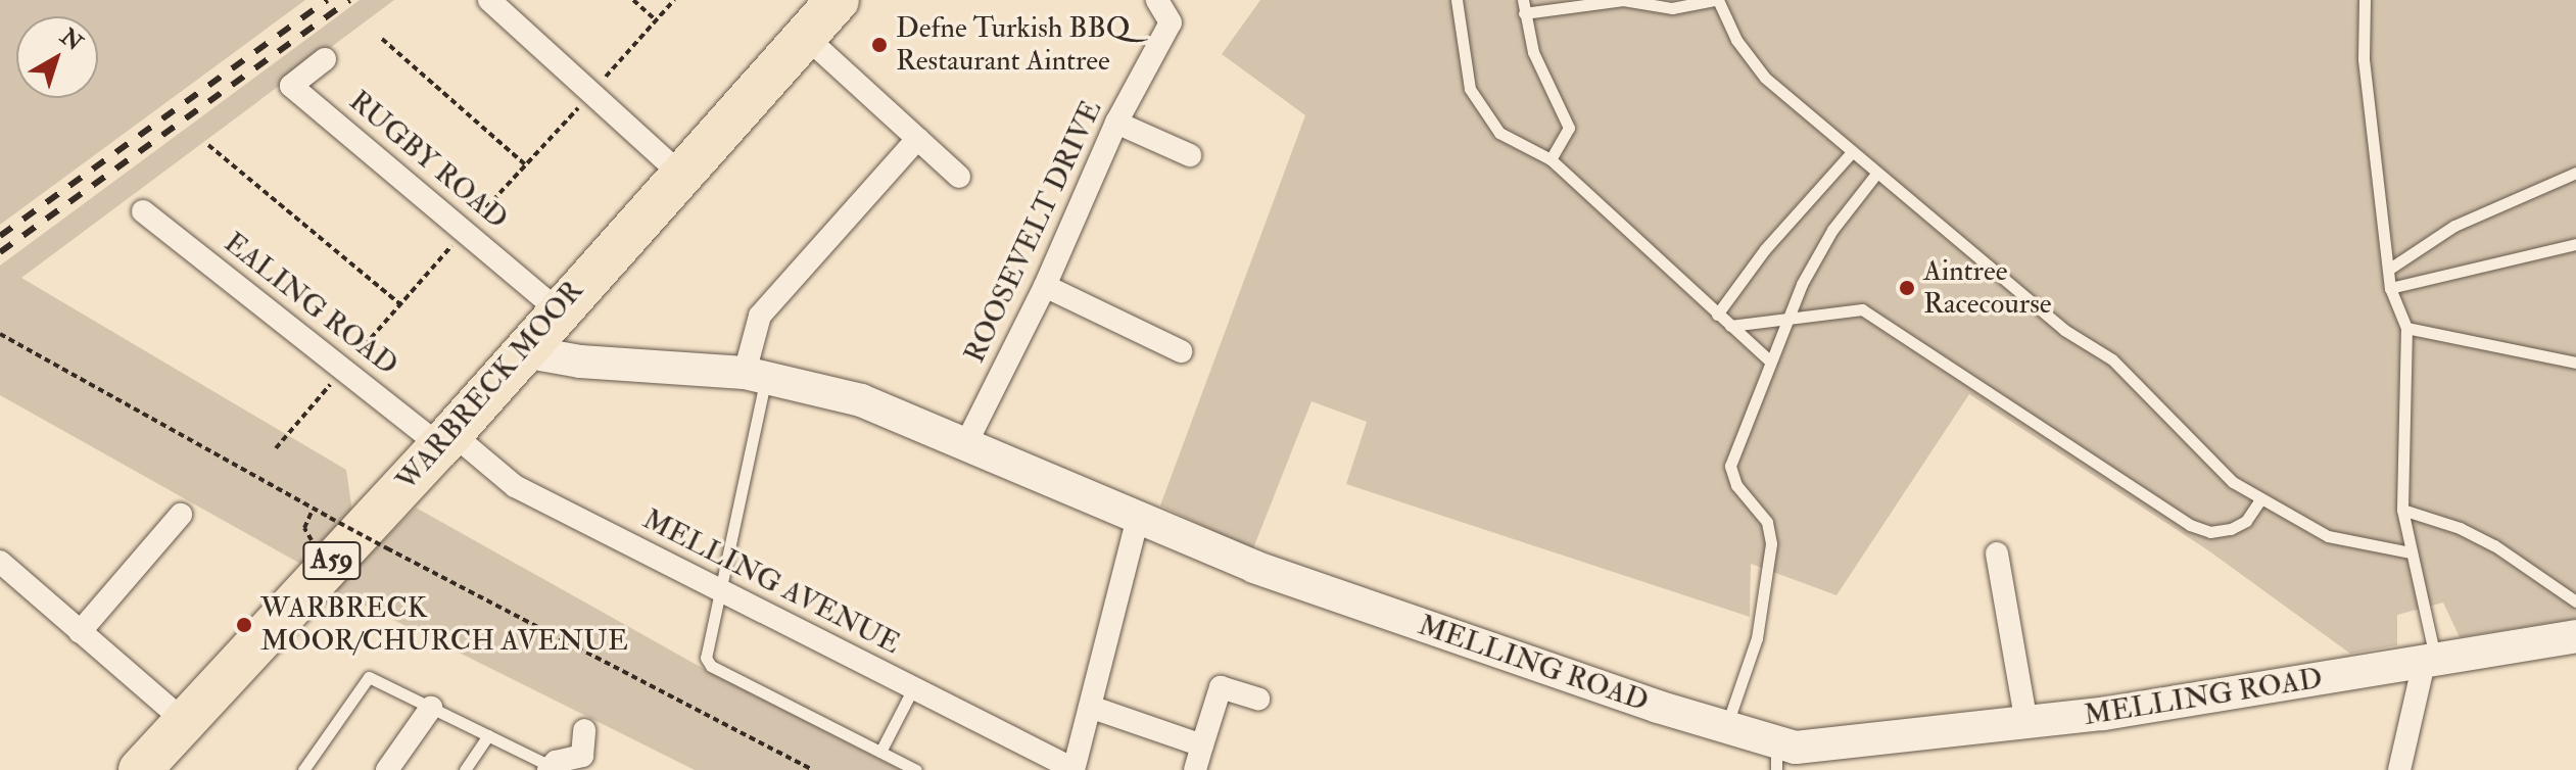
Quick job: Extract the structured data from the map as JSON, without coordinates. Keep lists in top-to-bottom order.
{
  "streets": {
    "highway": ["WARBRECK MOOR", "A59"],
    "street": [
      "RUGBY ROAD",
      "ROOSEVELT DRIVE",
      "EALING ROAD",
      "MELLING AVENUE",
      "MELLING ROAD"
    ]
  },
  "crossings": [
    ["RUGBY ROAD", "WARBRECK MOOR"],
    ["ROOSEVELT DRIVE", "MELLING ROAD"],
    ["EALING ROAD", "WARBRECK MOOR"],
    ["EALING ROAD", "MELLING AVENUE"],
    ["WARBRECK MOOR", "MELLING AVENUE"],
    ["WARBRECK MOOR", "MELLING ROAD"]
  ],
  "places": ["Defne Turkish BBQ Restaurant Aintree", "Aintree Racecourse", "WARBRECK MOOR/CHURCH AVENUE"],
  "north": "top right"
}
